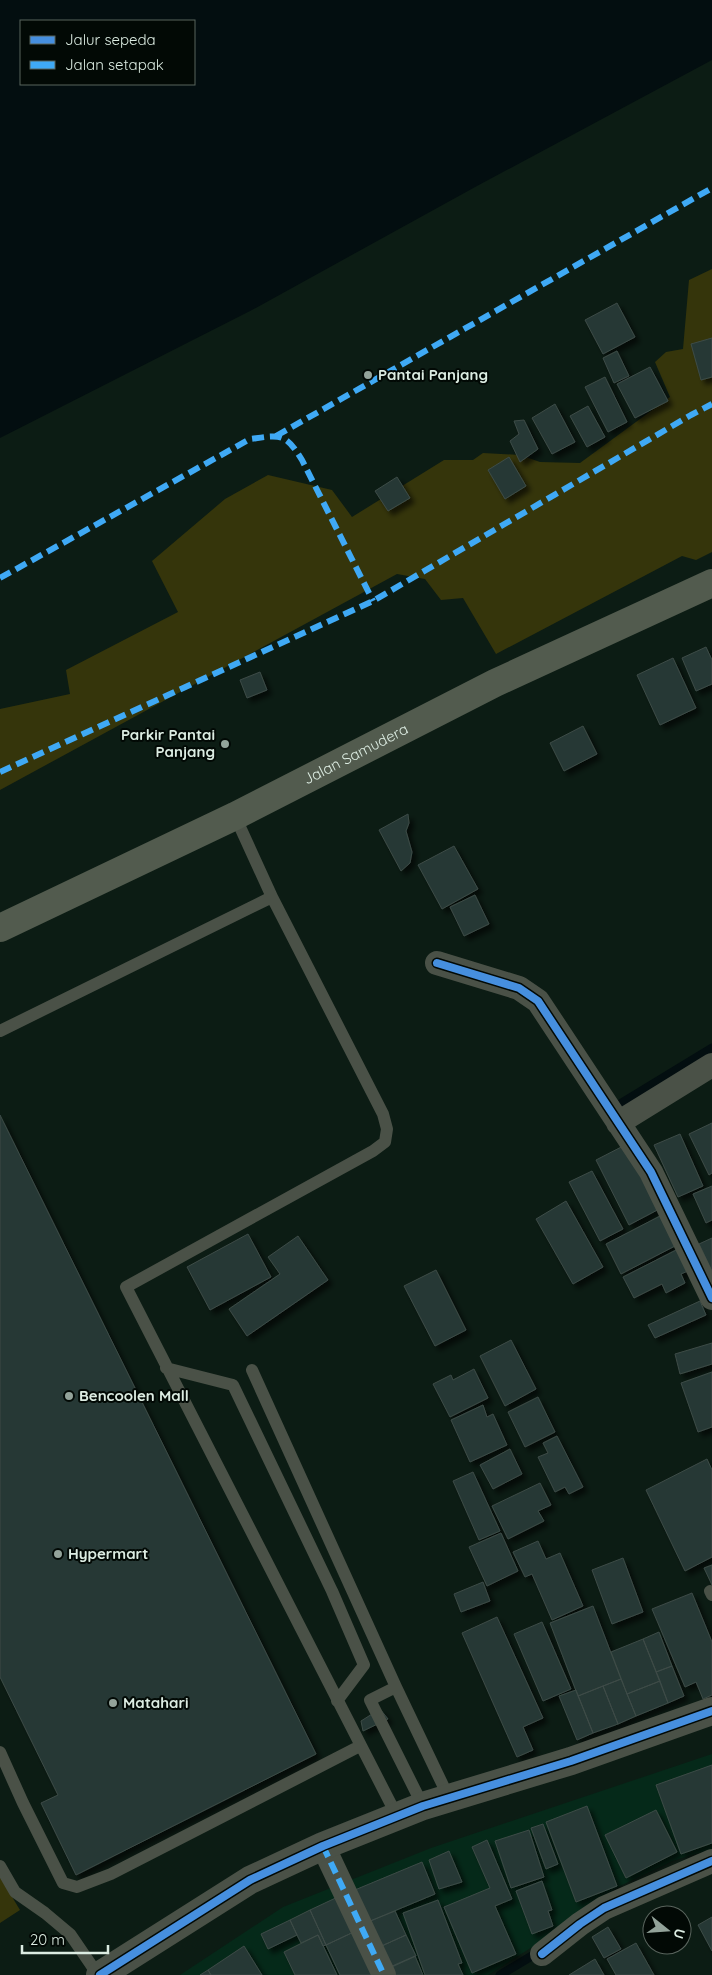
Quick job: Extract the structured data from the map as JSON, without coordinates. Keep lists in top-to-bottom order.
{
  "streets": {
    "main road": ["Jalan Samudera"]
  },
  "places": [
    "Pantai Panjang",
    "Parkir Pantai Panjang",
    "Bencoolen Mall",
    "Hypermart",
    "Matahari"
  ],
  "legend": ["Jalur sepeda", "Jalan setapak"],
  "scale_bar": "20 m",
  "north": "right"
}
